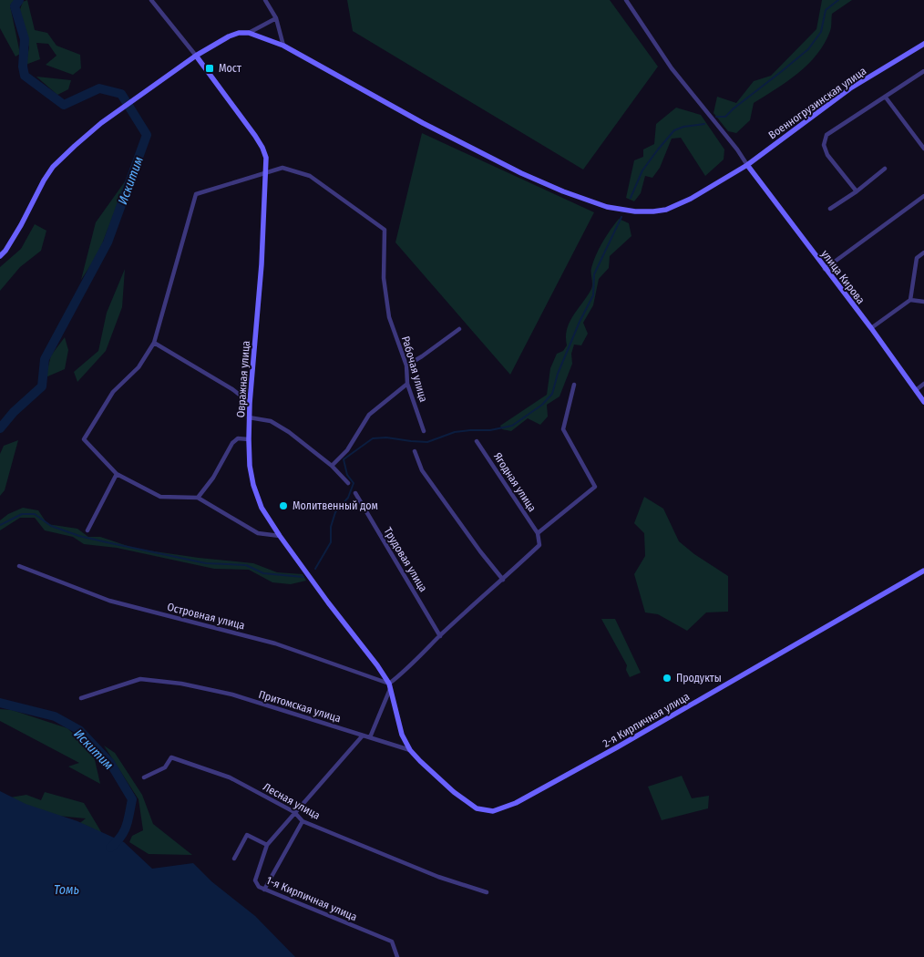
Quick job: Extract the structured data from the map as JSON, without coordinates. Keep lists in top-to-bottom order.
{
  "streets": {
    "street": [
      "Военногрузинская улица",
      "улица Кирова",
      "Рабочая улица",
      "Овражная улица",
      "Ягодная улица",
      "Трудовая улица",
      "Островная улица",
      "Притомская улица",
      "2-я Кирпичная улица",
      "Лесная улица",
      "1-я Кирпичная улица"
    ]
  },
  "crossings": [
    ["Военногрузинская улица", "улица Кирова"],
    ["Рабочая улица", "Овражная улица"],
    ["Овражная улица", "Островная улица"],
    ["Овражная улица", "Притомская улица"],
    ["Притомская улица", "2-я Кирпичная улица"],
    ["Притомская улица", "1-я Кирпичная улица"],
    ["Лесная улица", "1-я Кирпичная улица"]
  ],
  "water": ["Искитим", "Томь"],
  "places": {
    "transit": ["Мост"],
    "other": ["Молитвенный дом", "Продукты"]
  }
}
